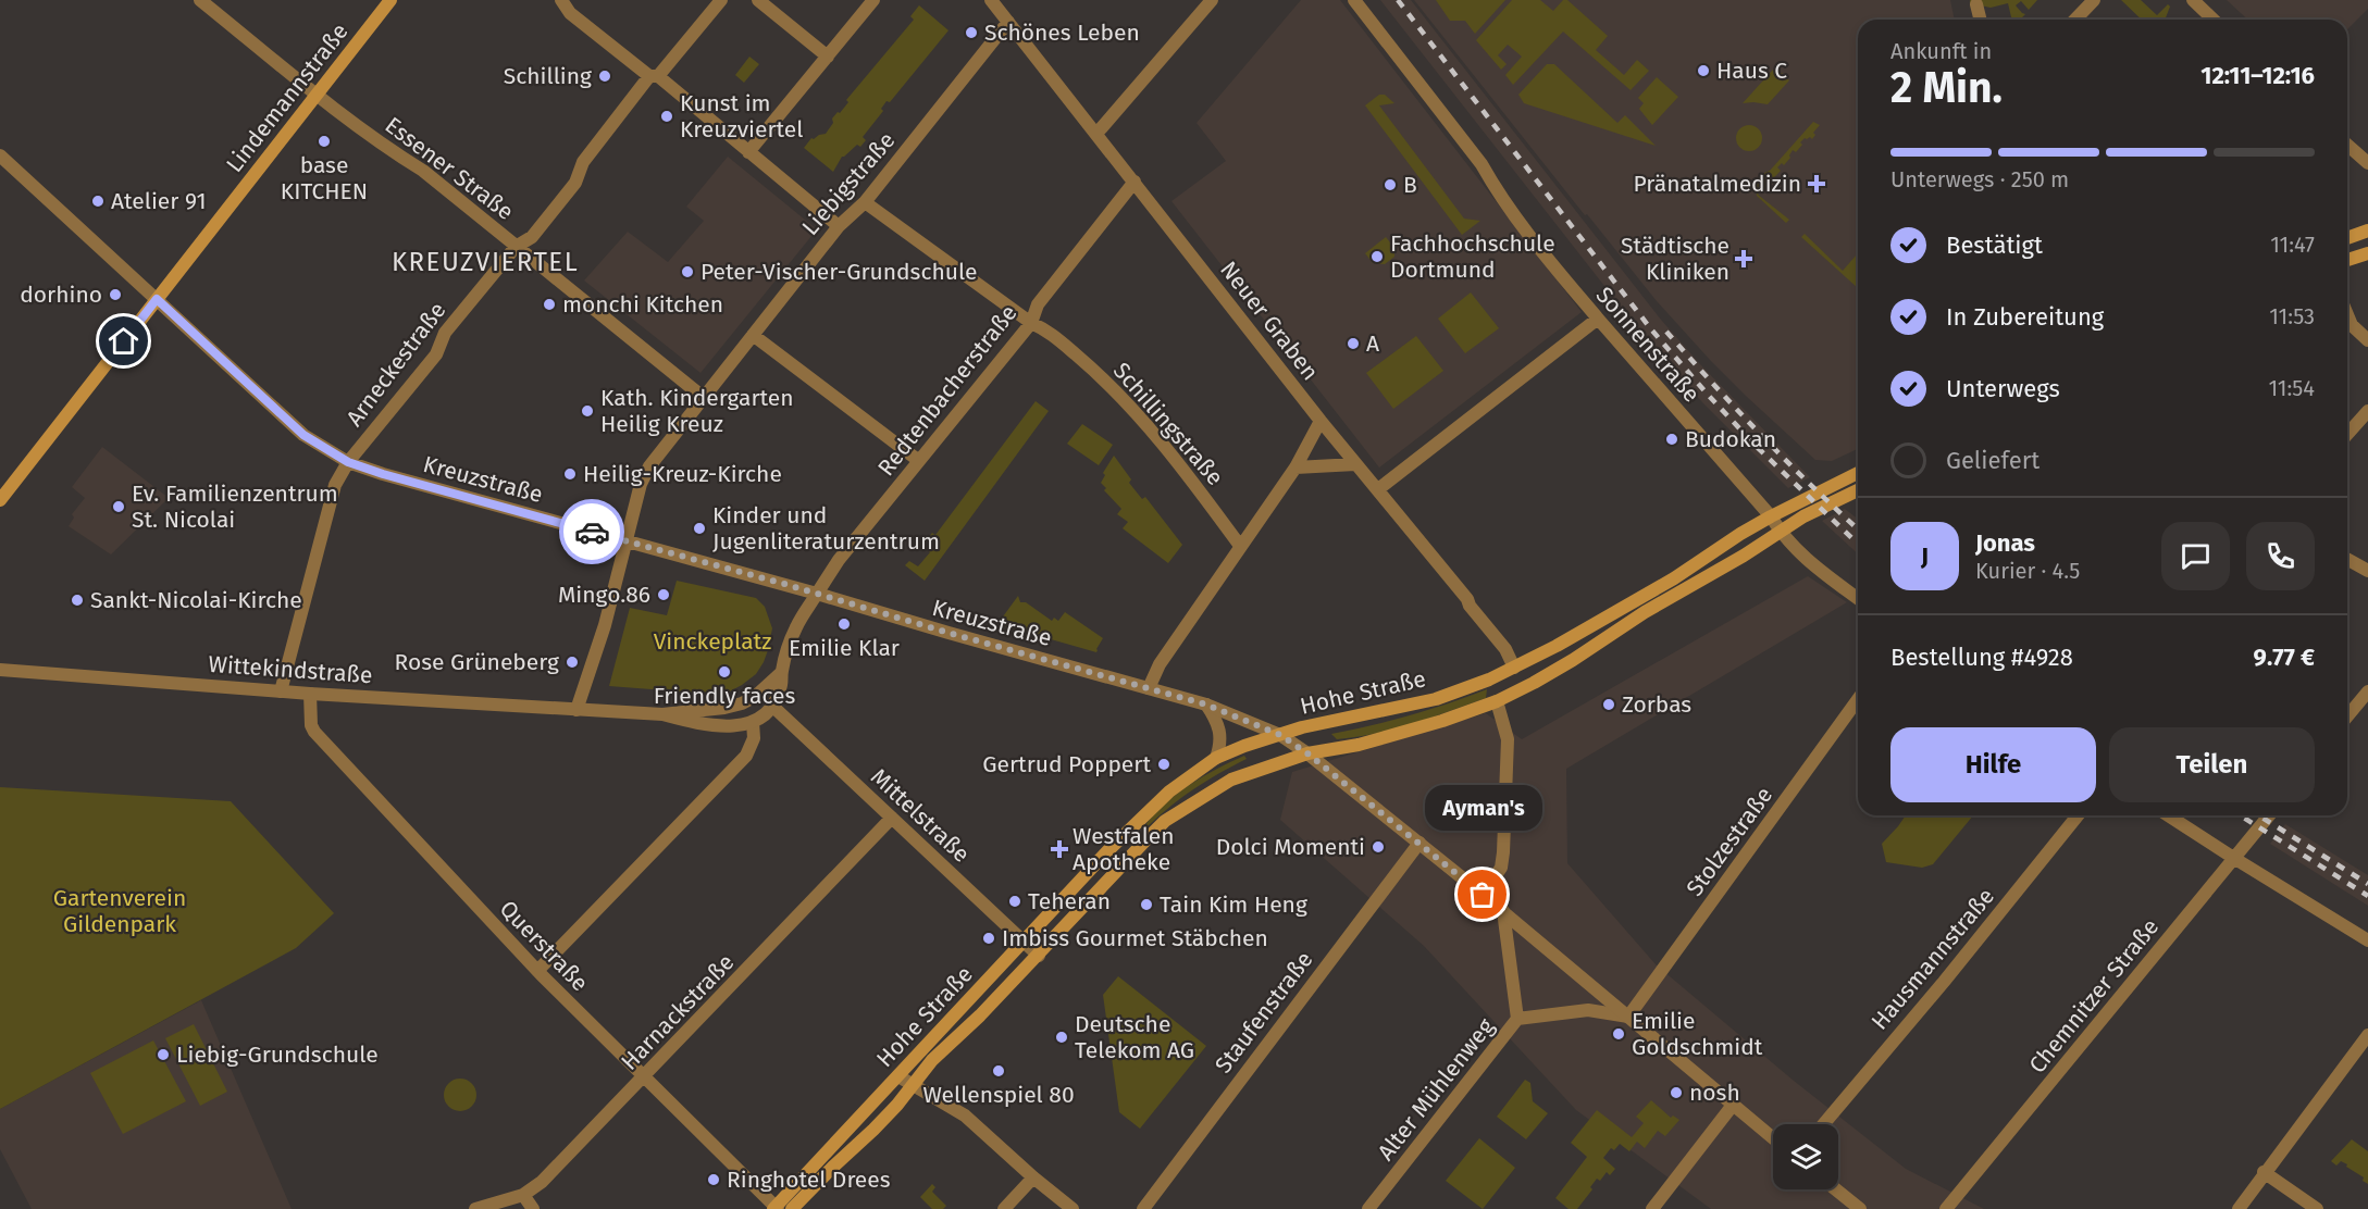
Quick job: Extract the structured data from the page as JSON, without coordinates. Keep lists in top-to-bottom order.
{
  "streets": {
    "main road": ["Lindemannstraße", "Hohe Straße"],
    "street": [
      "Essener Straße",
      "Liebigstraße",
      "Neuer Graben",
      "Sonnenstraße",
      "Arneckestraße",
      "Redtenbacherstraße",
      "Schillingstraße",
      "Kreuzstraße",
      "Wittekindstraße",
      "Mittelstraße",
      "Stolzestraße",
      "Querstraße",
      "Hausmannstraße",
      "Chemnitzer Straße",
      "Harnackstraße",
      "Staufenstraße",
      "Alter Mühlenweg"
    ]
  },
  "crossings": [
    ["Lindemannstraße", "Essener Straße"],
    ["Lindemannstraße", "Kreuzstraße"],
    ["Essener Straße", "Liebigstraße"],
    ["Essener Straße", "Arneckestraße"],
    ["Liebigstraße", "Neuer Graben"],
    ["Liebigstraße", "Schillingstraße"],
    ["Liebigstraße", "Kreuzstraße"],
    ["Neuer Graben", "Redtenbacherstraße"],
    ["Neuer Graben", "Hohe Straße"],
    ["Sonnenstraße", "Hohe Straße"],
    ["Arneckestraße", "Kreuzstraße"],
    ["Arneckestraße", "Wittekindstraße"],
    ["Redtenbacherstraße", "Schillingstraße"],
    ["Redtenbacherstraße", "Kreuzstraße"],
    ["Kreuzstraße", "Hohe Straße"],
    ["Kreuzstraße", "Stolzestraße"],
    ["Kreuzstraße", "Staufenstraße"],
    ["Kreuzstraße", "Alter Mühlenweg"],
    ["Wittekindstraße", "Querstraße"],
    ["Hohe Straße", "Mittelstraße"],
    ["Hohe Straße", "Querstraße"],
    ["Mittelstraße", "Harnackstraße"],
    ["Querstraße", "Harnackstraße"]
  ],
  "districts": ["KREUZVIERTEL"],
  "parks": ["Vinckeplatz", "Gartenverein Gildenpark"],
  "places": {
    "other": [
      "Schönes Leben",
      "Haus C",
      "Schilling",
      "Kunst im Kreuzviertel",
      "base KITCHEN",
      "B",
      "Atelier 91",
      "Fachhochschule Dortmund",
      "Peter-Vischer-Grundschule",
      "dorhino",
      "monchi Kitchen",
      "A",
      "Kath. Kindergarten Heilig Kreuz",
      "Budokan",
      "Heilig-Kreuz-Kirche",
      "Ev. Familienzentrum St. Nicolai",
      "Kinder und Jugenliteraturzentrum",
      "Mingo.86",
      "Sankt-Nicolai-Kirche",
      "Emilie Klar",
      "Rose Grüneberg",
      "Friendly faces",
      "Zorbas",
      "Gertrud Poppert",
      "Dolci Momenti",
      "Ayman's",
      "Teheran",
      "Tain Kim Heng",
      "Imbiss Gourmet Stäbchen",
      "Emilie Goldschmidt",
      "Deutsche Telekom AG",
      "Liebig-Grundschule",
      "Wellenspiel 80",
      "nosh",
      "Ringhotel Drees"
    ],
    "health": ["Pränatalmedizin", "Städtische Kliniken", "Westfalen Apotheke"]
  },
  "page": {
    "heading": ["2 Min.", "Ankunft in", "12:11–12:16"],
    "panel": [
      "Jonas",
      "Kurier · 4.5",
      "Bestellung #4928",
      "9.77 €"
    ],
    "bar": "Unterwegs · 250 m",
    "list": [
      ["Bestätigt", "11:47"],
      ["In Zubereitung", "11:53"],
      ["Unterwegs", "11:54"],
      "Geliefert"
    ],
    "round": "J",
    "buttons": ["Hilfe", "Teilen"],
    "bubble": "Ayman's"
  }
}
